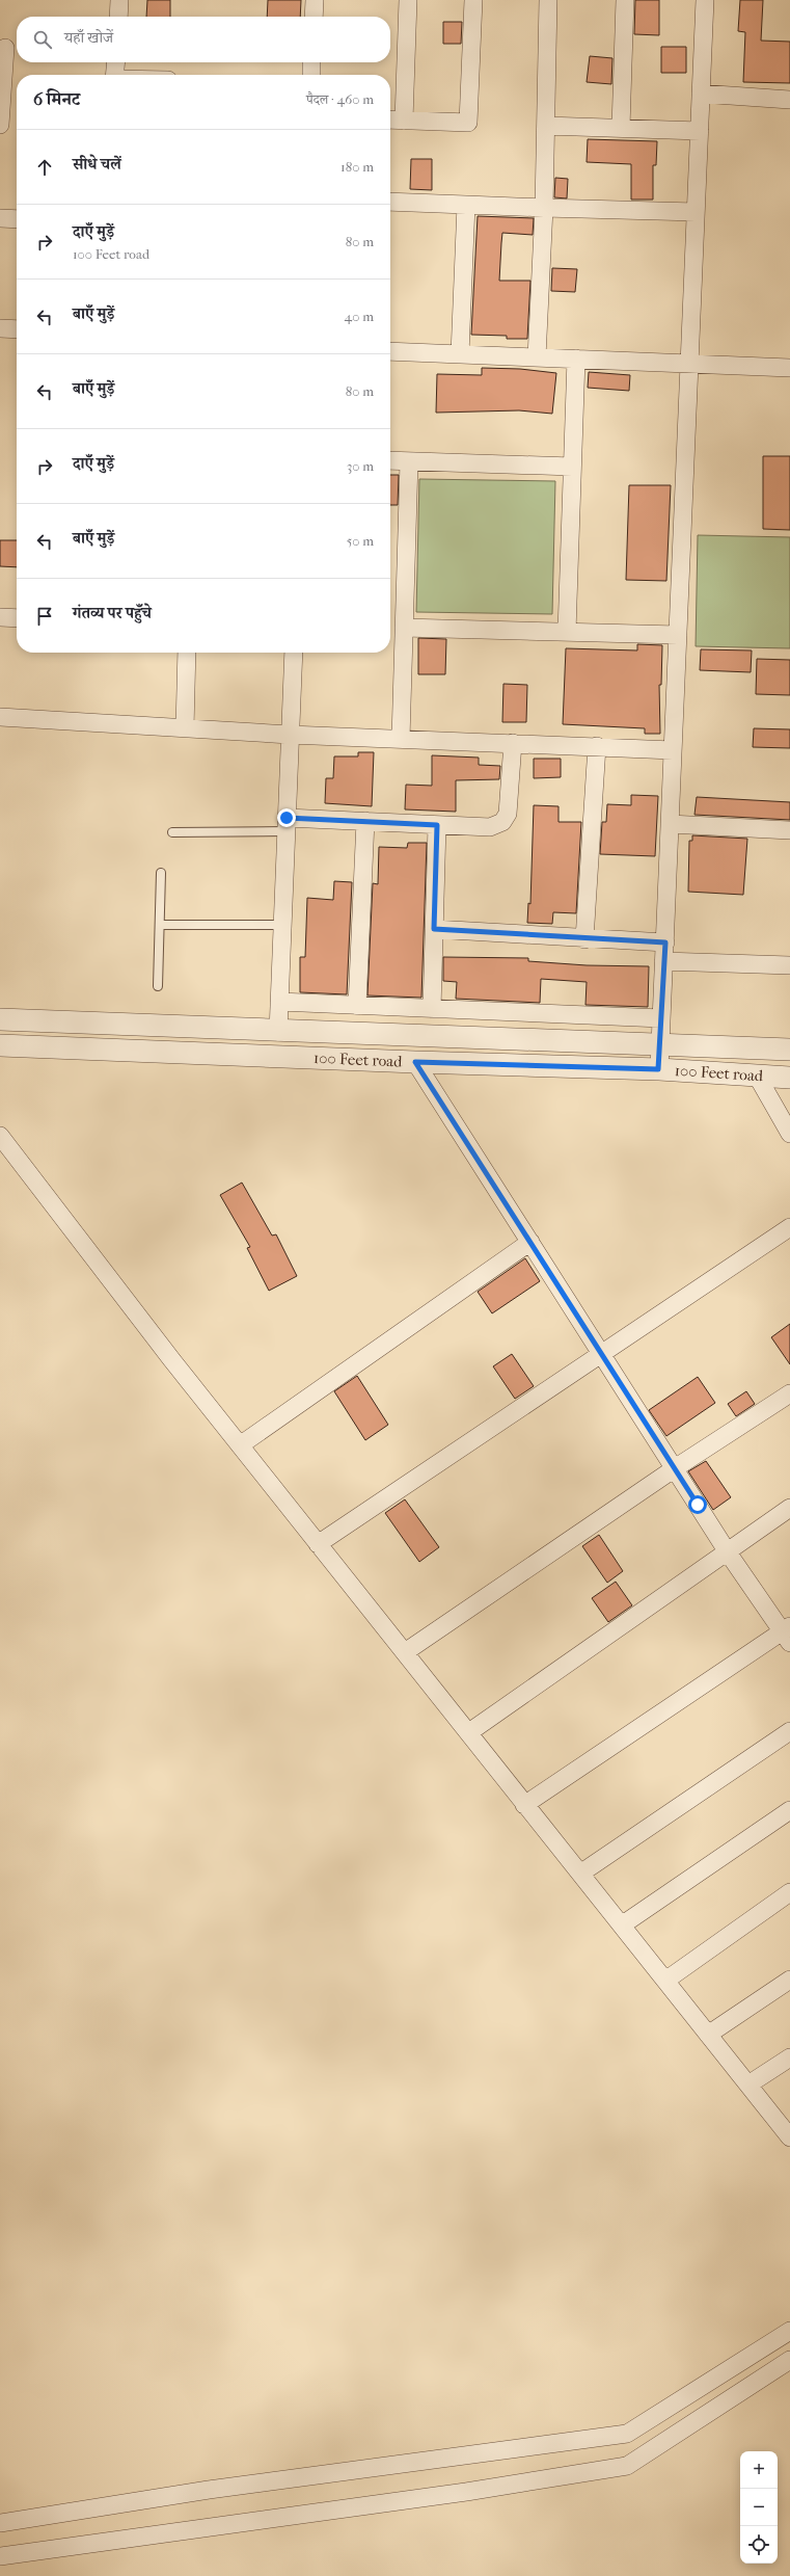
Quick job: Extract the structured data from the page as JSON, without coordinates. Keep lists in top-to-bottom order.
{
  "streets": {
    "street": ["100 Feet road"]
  },
  "page": {
    "search": "यहाँ खोजें",
    "heading": ["6 मिनट", "पैदल · 460 m"],
    "list": [
      ["सीधे चलें", "180 m"],
      ["दाएँ मुड़ें", "100 Feet road", "80 m"],
      ["बाएँ मुड़ें", "40 m"],
      ["बाएँ मुड़ें", "80 m"],
      ["दाएँ मुड़ें", "30 m"],
      ["बाएँ मुड़ें", "50 m"],
      "गंतव्य पर पहुँचे"
    ],
    "map_buttons": ["+", "−"]
  }
}
